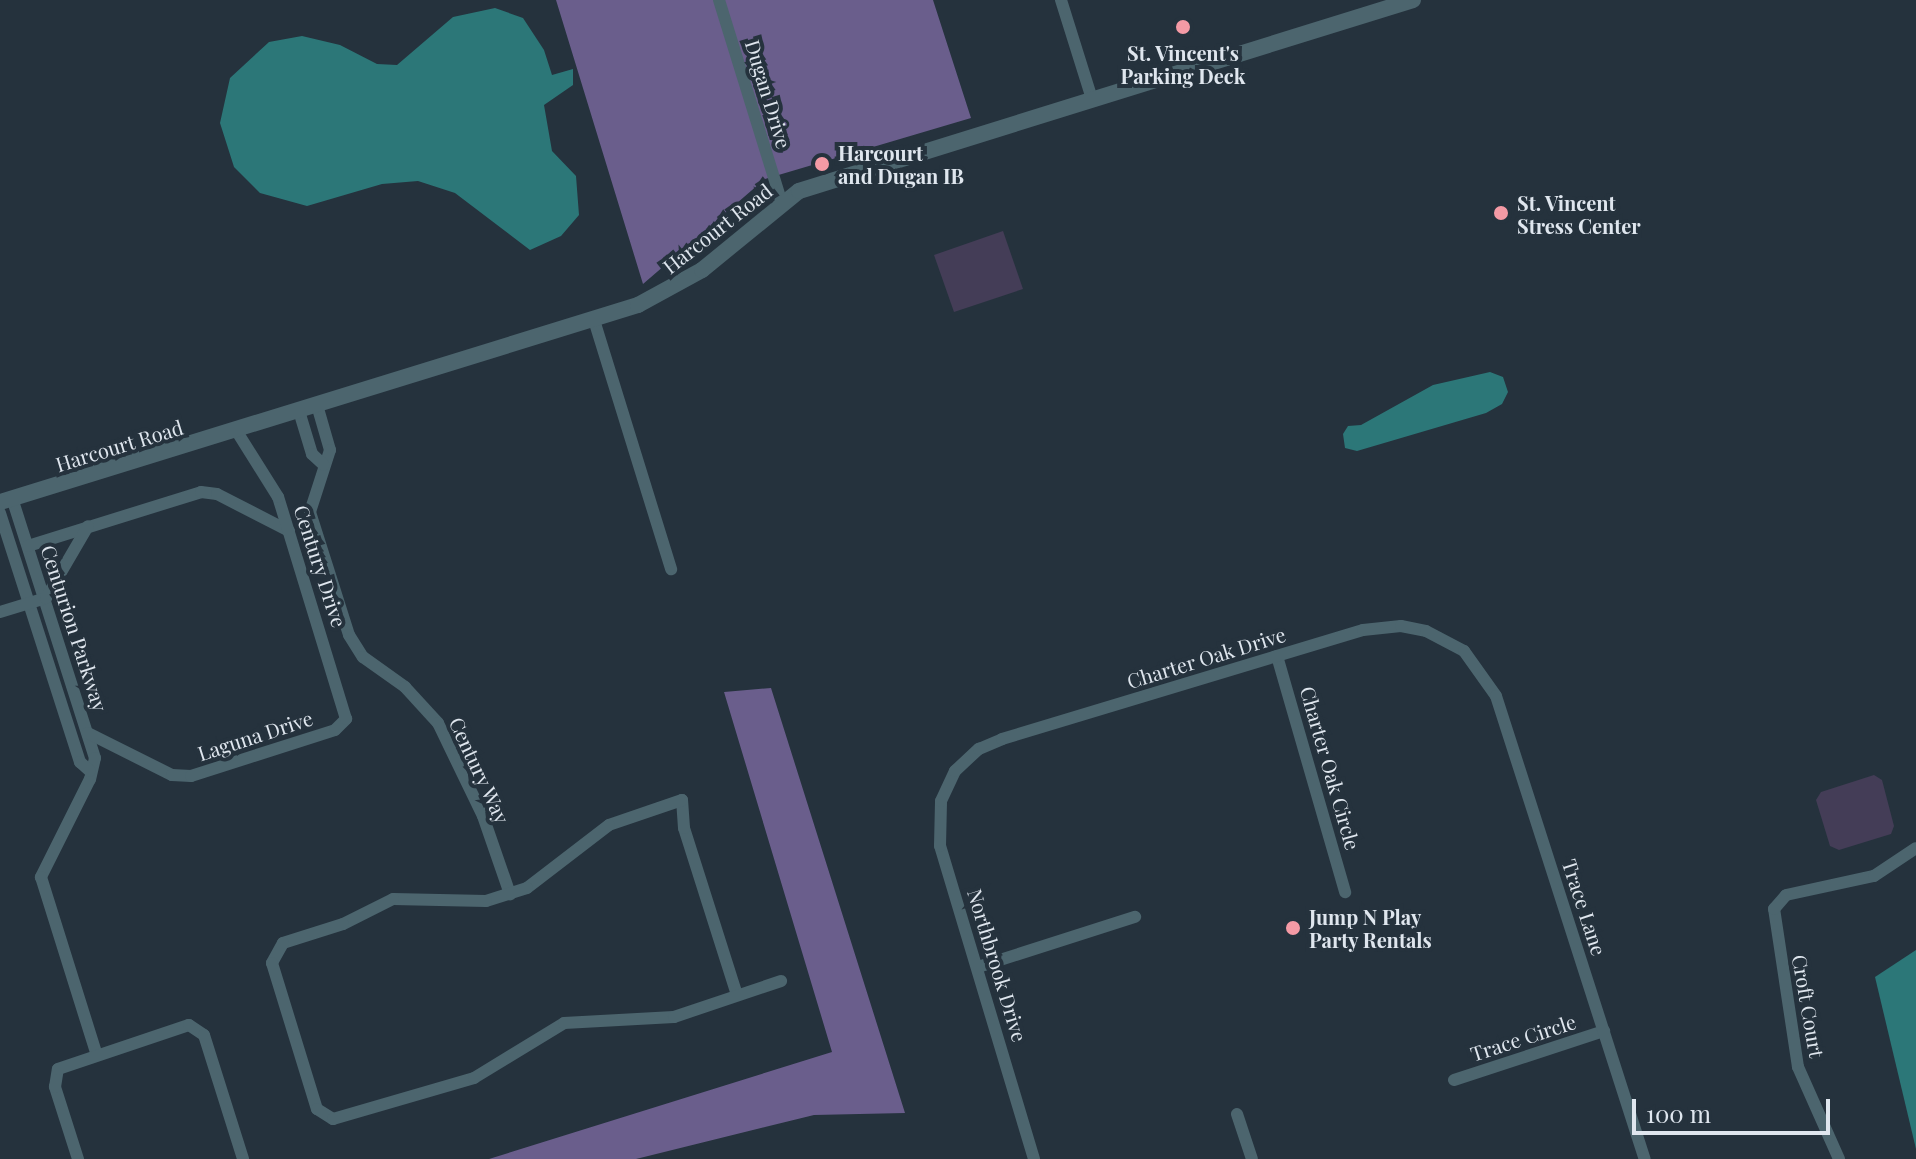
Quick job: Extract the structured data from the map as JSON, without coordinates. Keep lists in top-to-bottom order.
{
  "streets": {
    "street": [
      "Dugan Drive",
      "Harcourt Road",
      "Century Drive",
      "Centurion Parkway",
      "Charter Oak Drive",
      "Laguna Drive",
      "Charter Oak Circle",
      "Century Way",
      "Trace Lane",
      "Northbrook Drive",
      "Croft Court",
      "Trace Circle"
    ]
  },
  "crossings": [
    ["Dugan Drive", "Harcourt Road"],
    ["Harcourt Road", "Century Drive"],
    ["Harcourt Road", "Centurion Parkway"],
    ["Harcourt Road", "Century Way"],
    ["Century Drive", "Laguna Drive"],
    ["Centurion Parkway", "Laguna Drive"],
    ["Charter Oak Drive", "Charter Oak Circle"],
    ["Charter Oak Drive", "Trace Lane"],
    ["Charter Oak Drive", "Northbrook Drive"],
    ["Trace Lane", "Trace Circle"]
  ],
  "places": [
    "St. Vincent's Parking Deck",
    "Harcourt and Dugan IB",
    "St. Vincent Stress Center",
    "Jump N Play Party Rentals"
  ],
  "scale_bar": "100 m"
}
